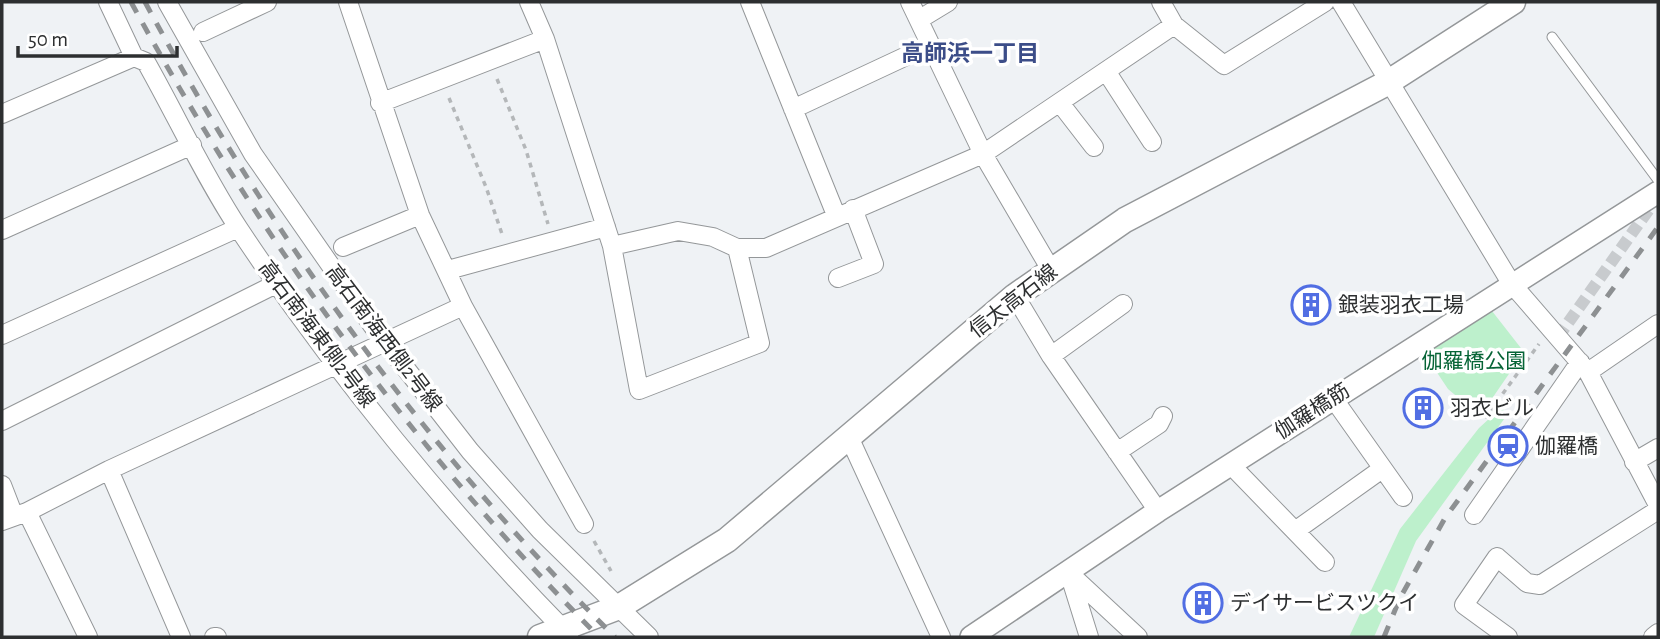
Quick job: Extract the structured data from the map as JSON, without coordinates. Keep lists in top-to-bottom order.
{
  "streets": {
    "main road": ["信太高石線"],
    "street": ["高石南海東側2号線", "高石南海西側2号線", "伽羅橋筋"]
  },
  "crossings": [
    ["信太高石線", "高石南海東側2号線"],
    ["信太高石線", "高石南海西側2号線"]
  ],
  "districts": ["高師浜一丁目"],
  "parks": ["伽羅橋公園"],
  "places": {
    "building": ["銀装羽衣工場", "羽衣ビル", "デイサービスツクイ"],
    "station": ["伽羅橋"]
  },
  "scale_bar": "50 m"
}
